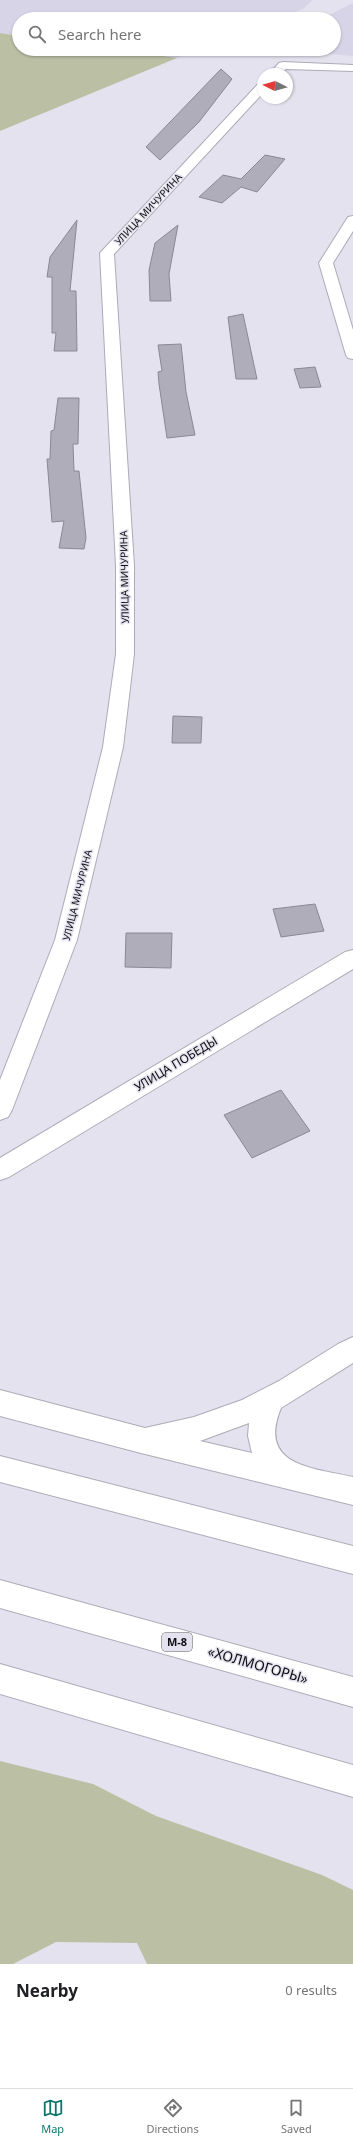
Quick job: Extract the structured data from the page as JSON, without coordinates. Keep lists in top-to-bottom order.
{
  "streets": {
    "main road": [
      "УЛИЦА МИЧУРИНА",
      "УЛИЦА ПОБЕДЫ",
      "М-8",
      "«ХОЛМОГОРЫ»"
    ]
  },
  "north": "left",
  "page": {
    "search": "Search here",
    "heading": ["Nearby", "0 results"],
    "nav": ["Map", "Directions", "Saved"]
  }
}
